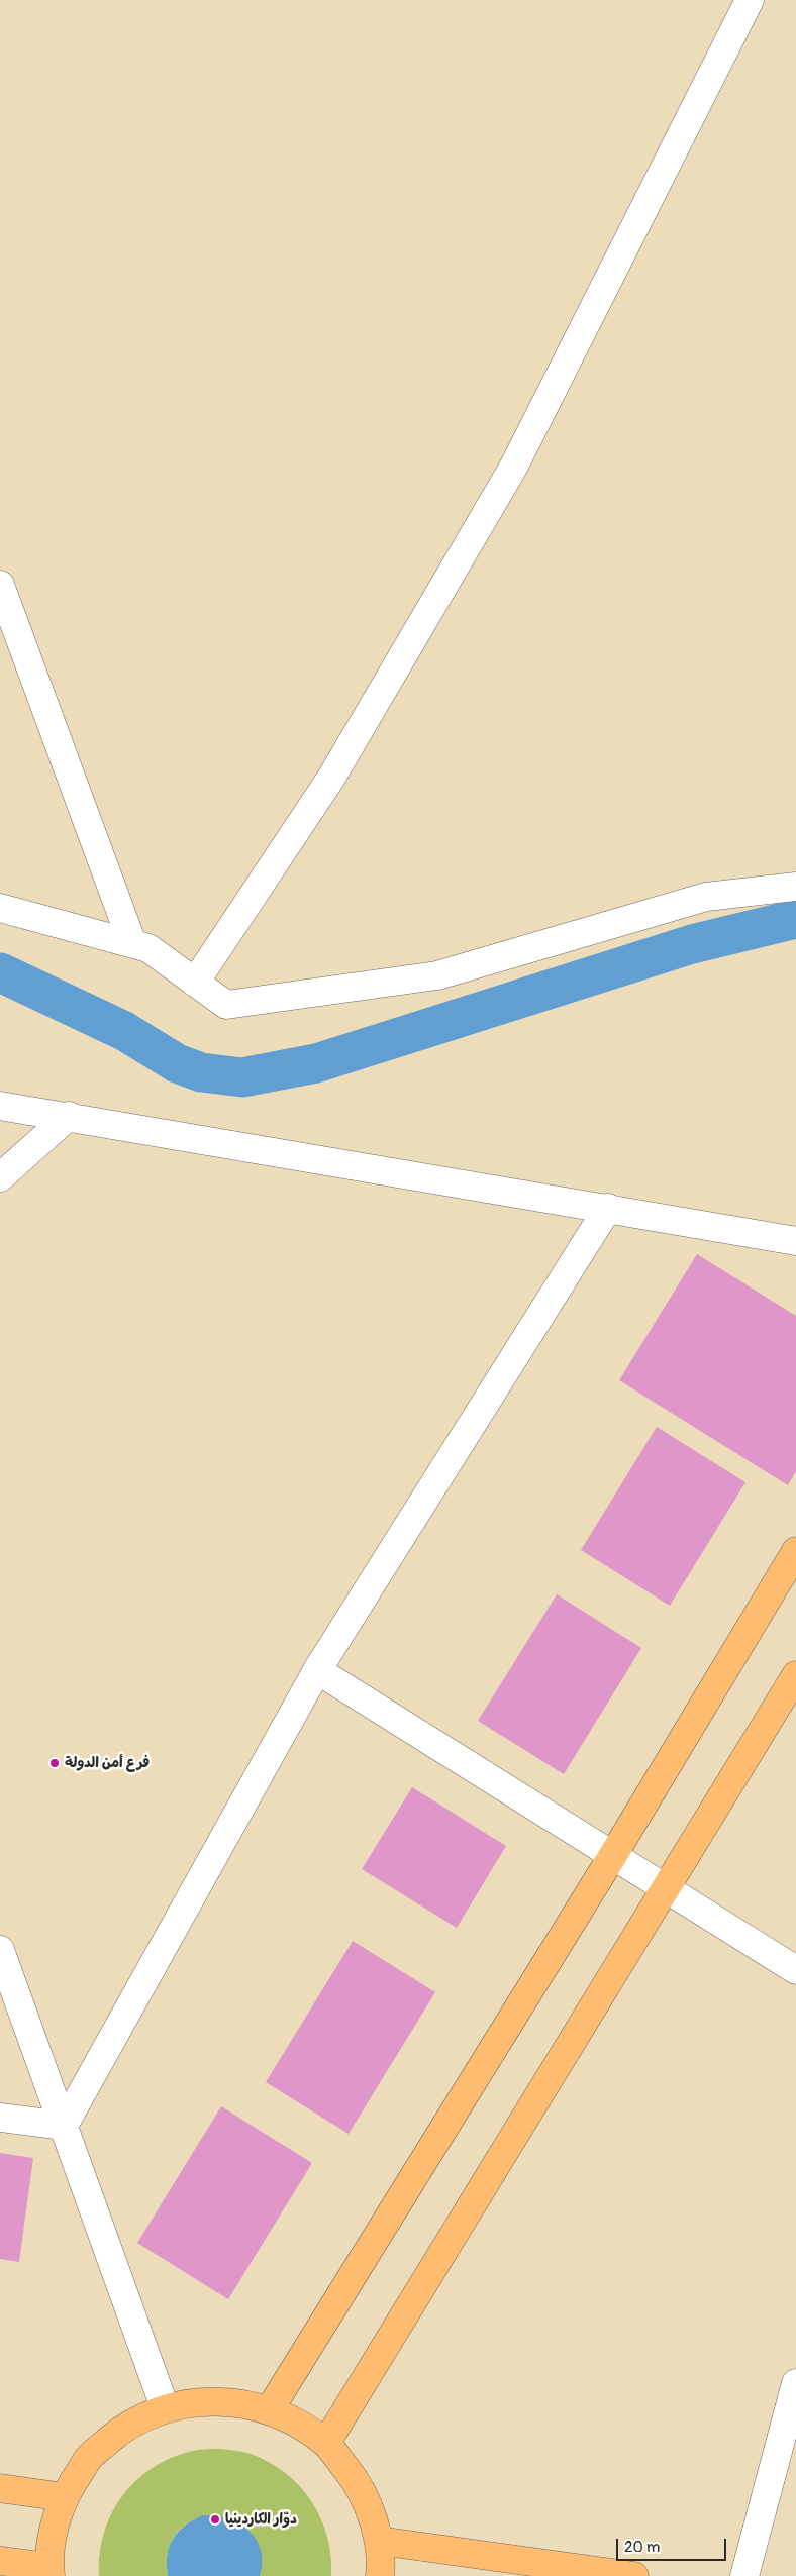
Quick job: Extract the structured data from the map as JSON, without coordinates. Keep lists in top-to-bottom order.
{
  "places": ["فرع أمن الدولة", "دوّار الكاردينيا"],
  "scale_bar": "20 m"
}
